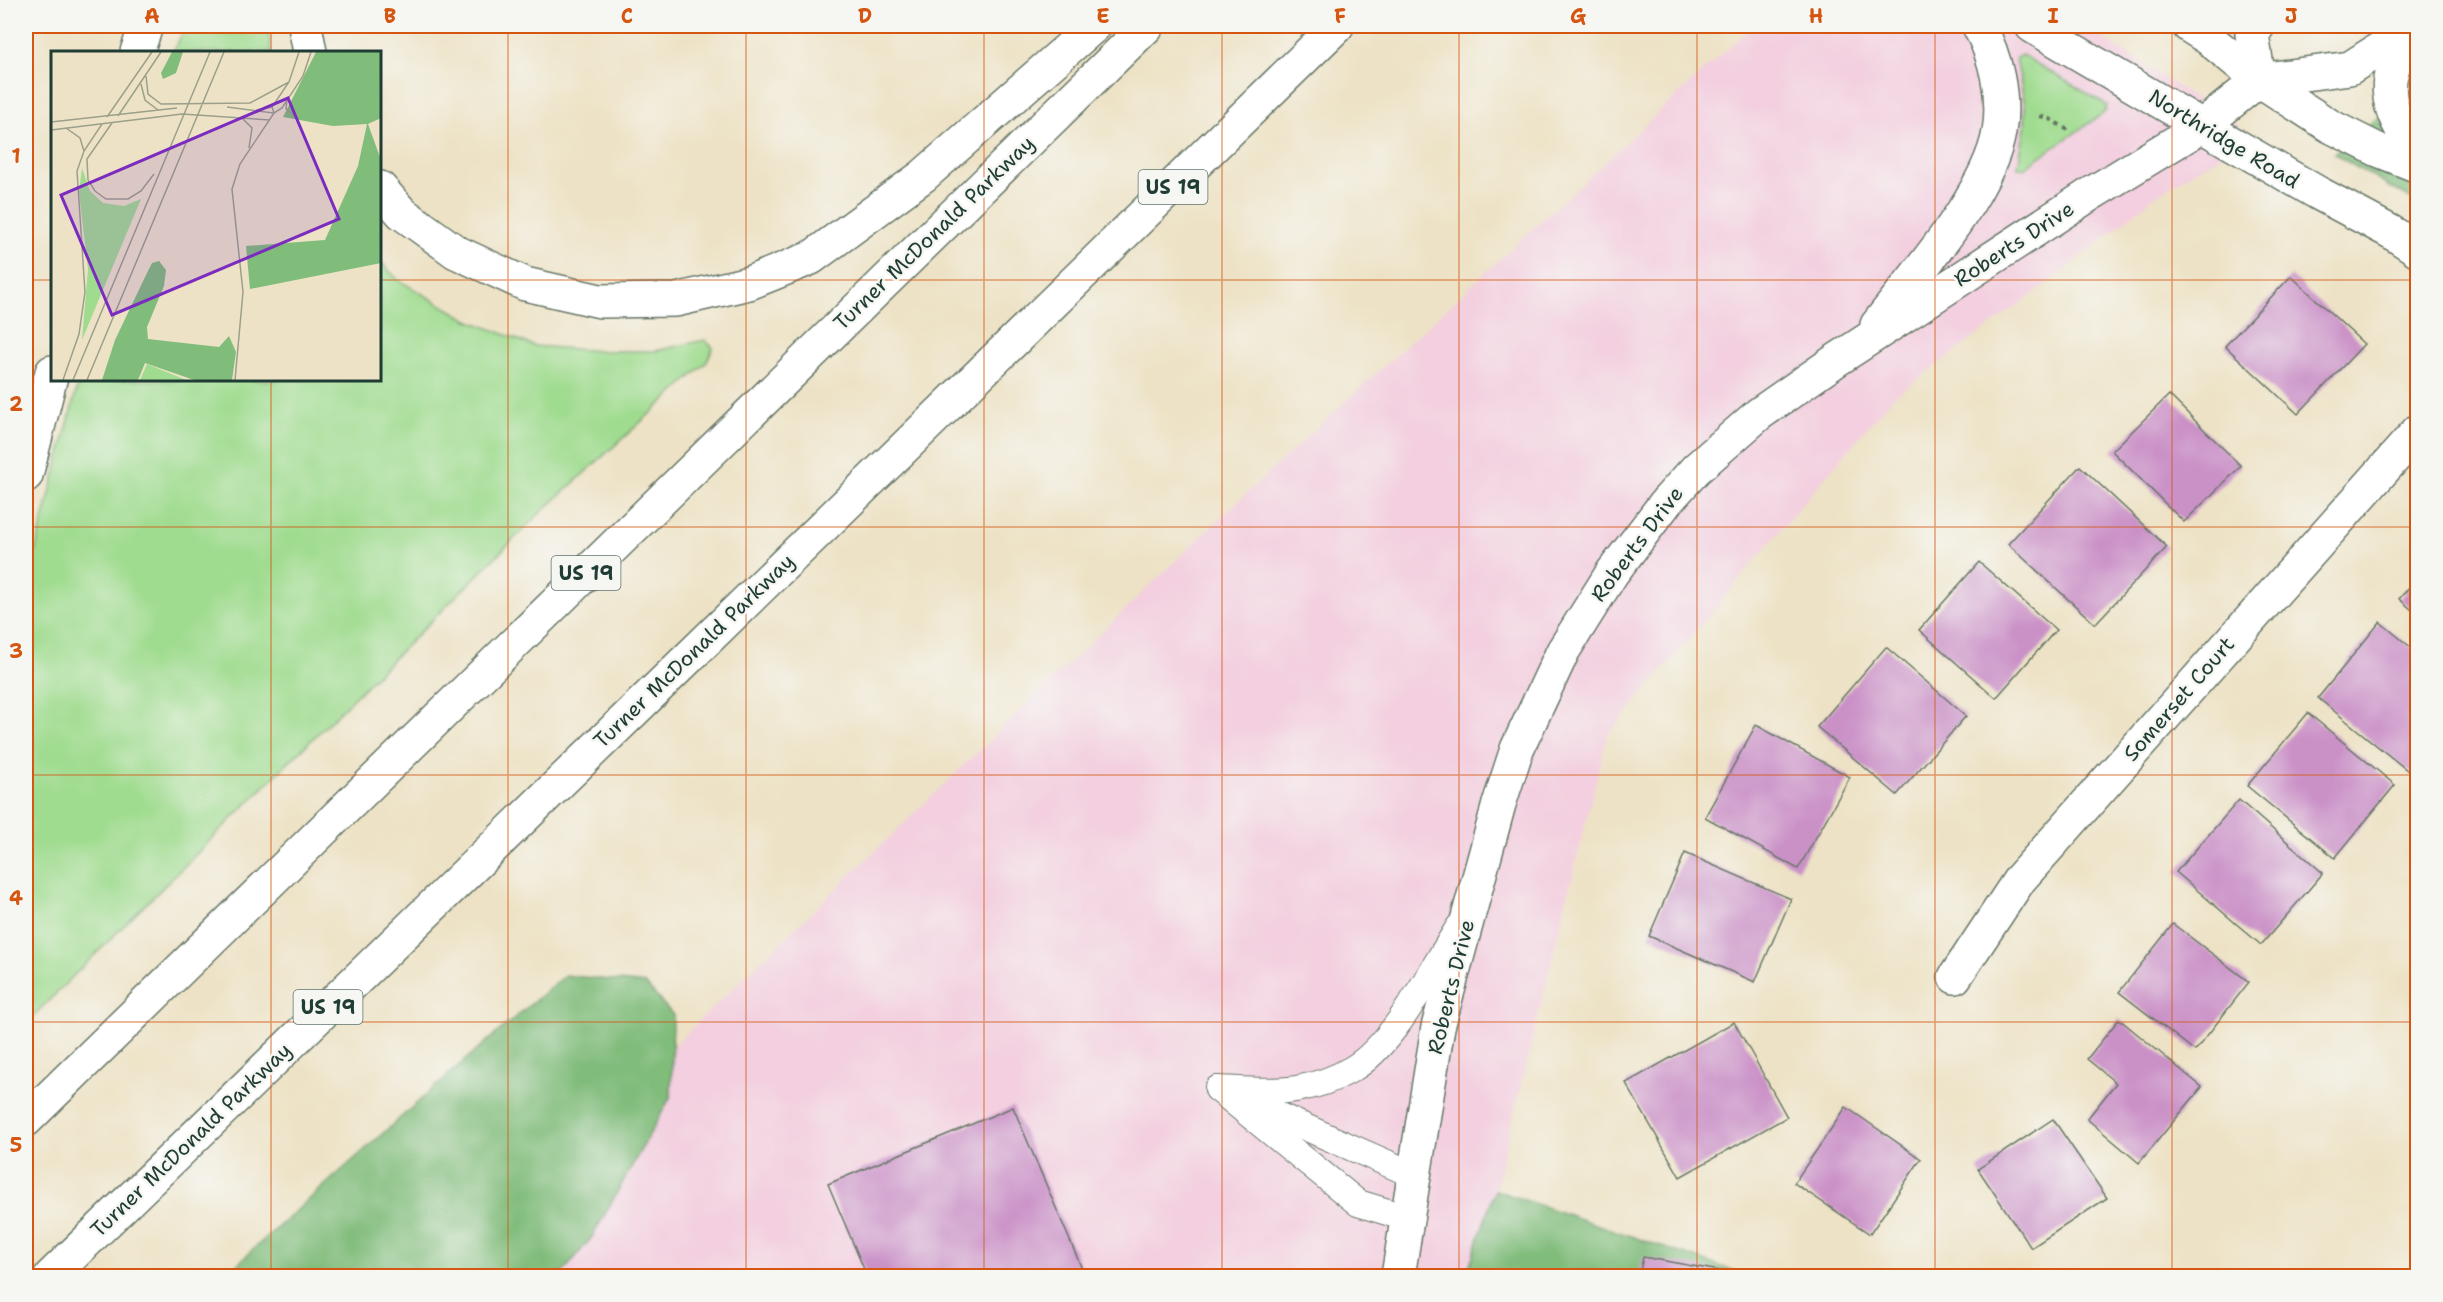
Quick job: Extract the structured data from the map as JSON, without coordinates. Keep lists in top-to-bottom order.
{
  "streets": {
    "main road": [
      "Northridge Road",
      "US 19",
      "Turner McDonald Parkway",
      "Roberts Drive",
      "Somerset Court"
    ]
  },
  "crossings": [
    ["Northridge Road", "Roberts Drive"]
  ],
  "grid": {
    "columns": [
      "A",
      "B",
      "C",
      "D",
      "E",
      "F",
      "G",
      "H",
      "I",
      "J"
    ],
    "rows": [
      "1",
      "2",
      "3",
      "4",
      "5"
    ]
  }
}
